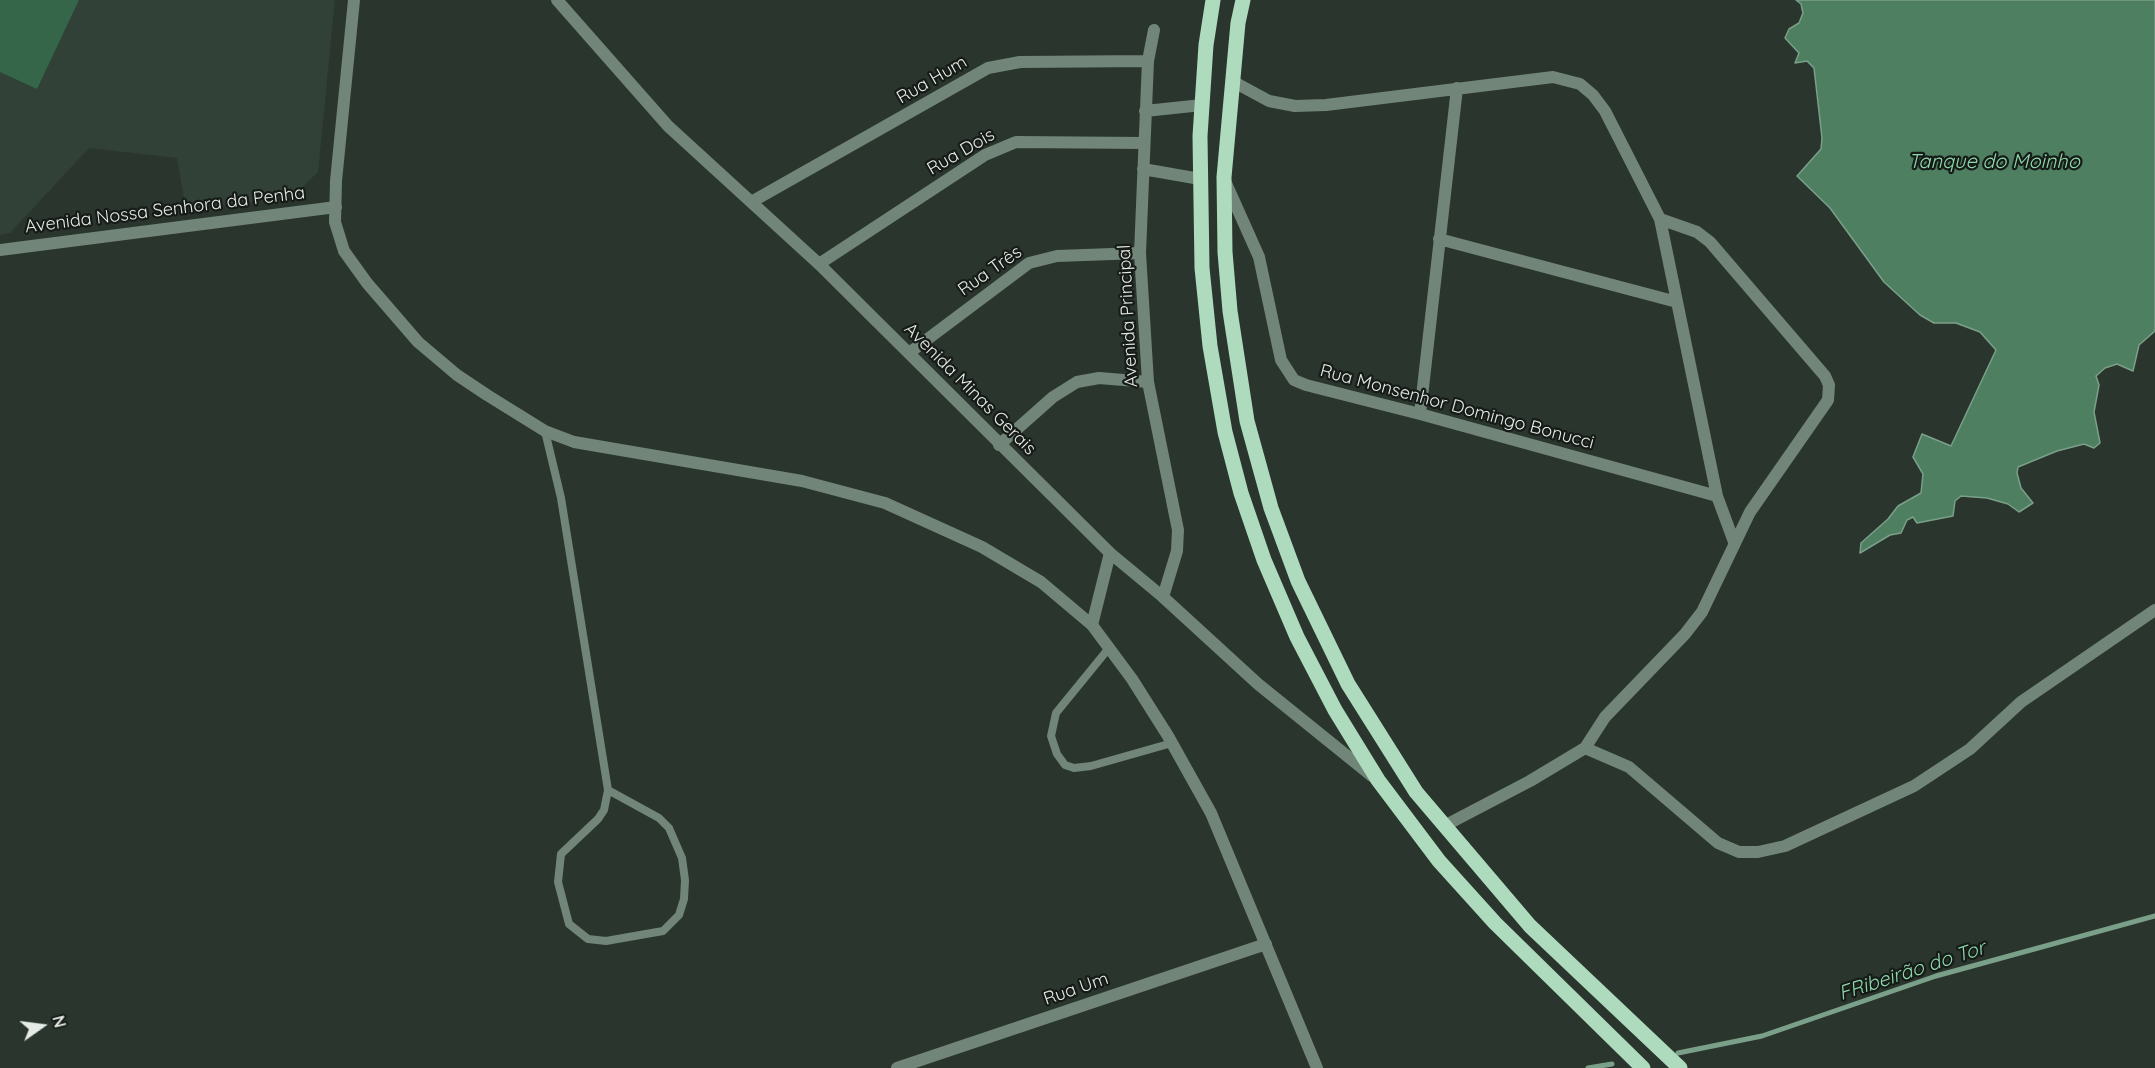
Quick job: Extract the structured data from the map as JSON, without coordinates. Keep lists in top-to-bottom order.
{
  "streets": {
    "street": [
      "Rua Hum",
      "Rua Dois",
      "Avenida Nossa Senhora da Penha",
      "Rua Três",
      "Avenida Principal",
      "Avenida Minas Gerais",
      "Rua Monsenhor Domingo Bonucci",
      "Rua Um"
    ]
  },
  "crossings": [
    ["Rua Hum", "Avenida Principal"],
    ["Rua Hum", "Avenida Minas Gerais"],
    ["Rua Dois", "Avenida Principal"],
    ["Rua Dois", "Avenida Minas Gerais"],
    ["Rua Três", "Avenida Principal"],
    ["Rua Três", "Avenida Minas Gerais"],
    ["Avenida Principal", "Avenida Minas Gerais"]
  ],
  "water": ["Tanque do Moinho", "FRibeirão do Tor"],
  "north": "right"
}
